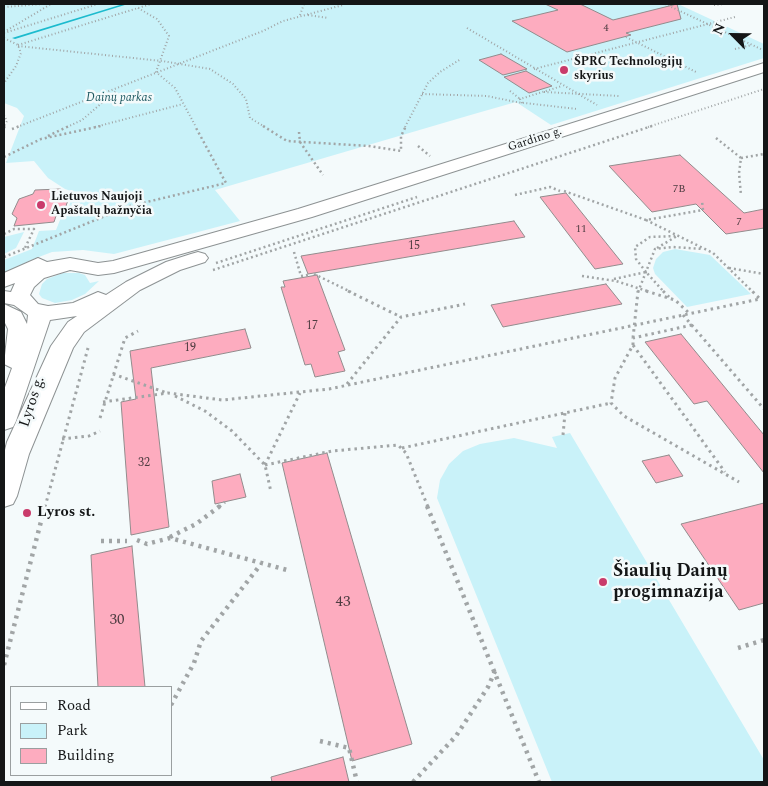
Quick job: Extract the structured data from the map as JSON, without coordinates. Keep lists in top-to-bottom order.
{
  "streets": {
    "main road": ["Gardino g.", "Lyros g."]
  },
  "crossings": [
    ["Gardino g.", "Lyros g."]
  ],
  "parks": ["Dainų parkas"],
  "places": [
    "ŠPRC Technologijų skyrius",
    "Lietuvos Naujoji Apaštalų bažnyčia",
    "Lyros st.",
    "Šiaulių Dainų progimnazija"
  ],
  "house_numbers": [
    "4",
    "7B",
    "7",
    "11",
    "15",
    "17",
    "19",
    "32",
    "43",
    "30"
  ],
  "legend": ["Road", "Park", "Building"],
  "north": "top left"
}
